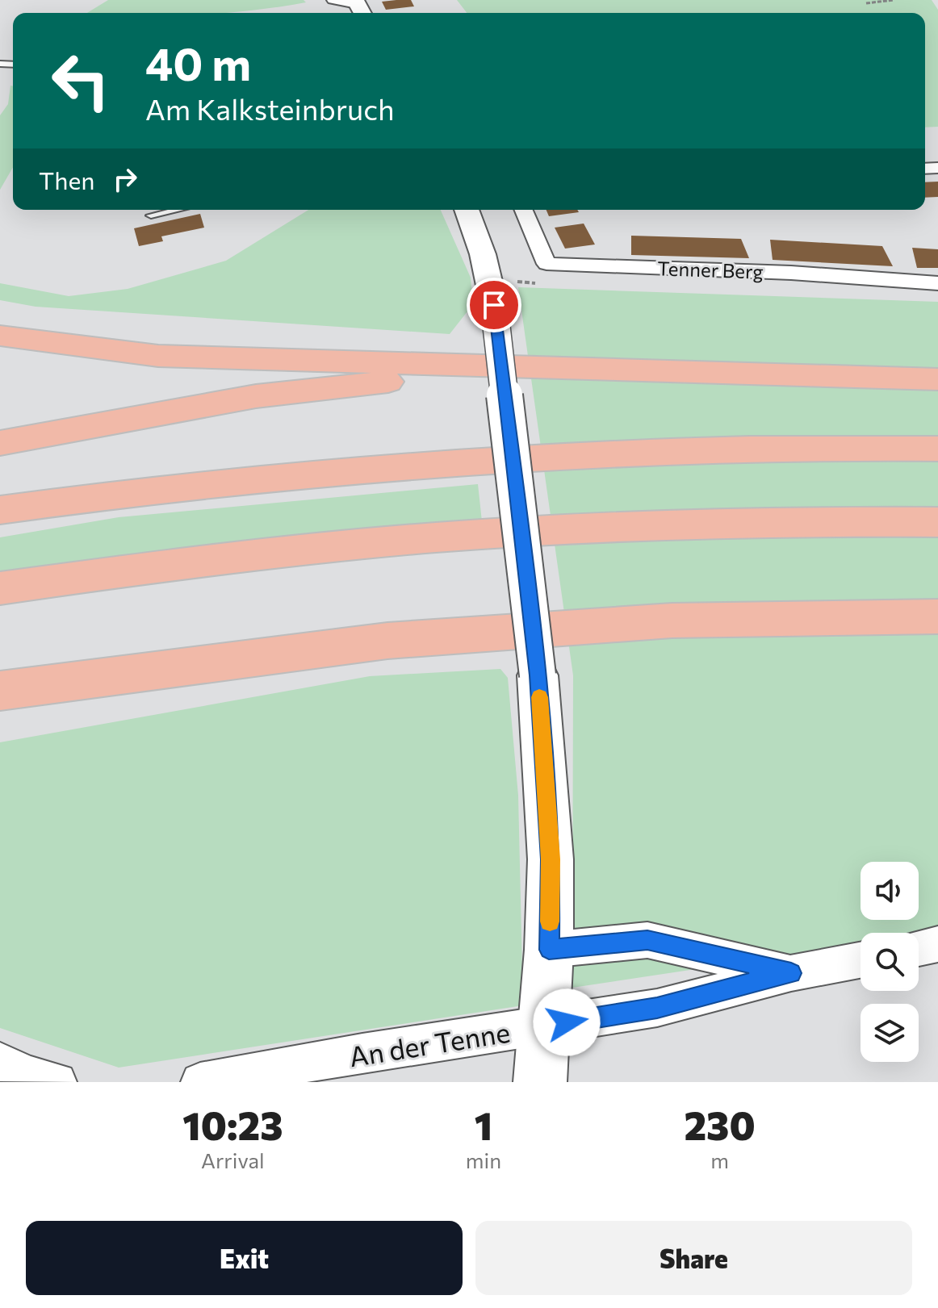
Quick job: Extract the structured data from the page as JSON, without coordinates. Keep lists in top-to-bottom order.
{
  "streets": {
    "street": ["Tenner Berg", "An der Tenne"]
  },
  "page": {
    "turn": ["40 m", "Am Kalksteinbruch"],
    "then": "Then",
    "eta": [
      "10:23",
      "Arrival",
      "1",
      "min",
      "230",
      "m"
    ],
    "buttons": ["Exit", "Share"]
  }
}
